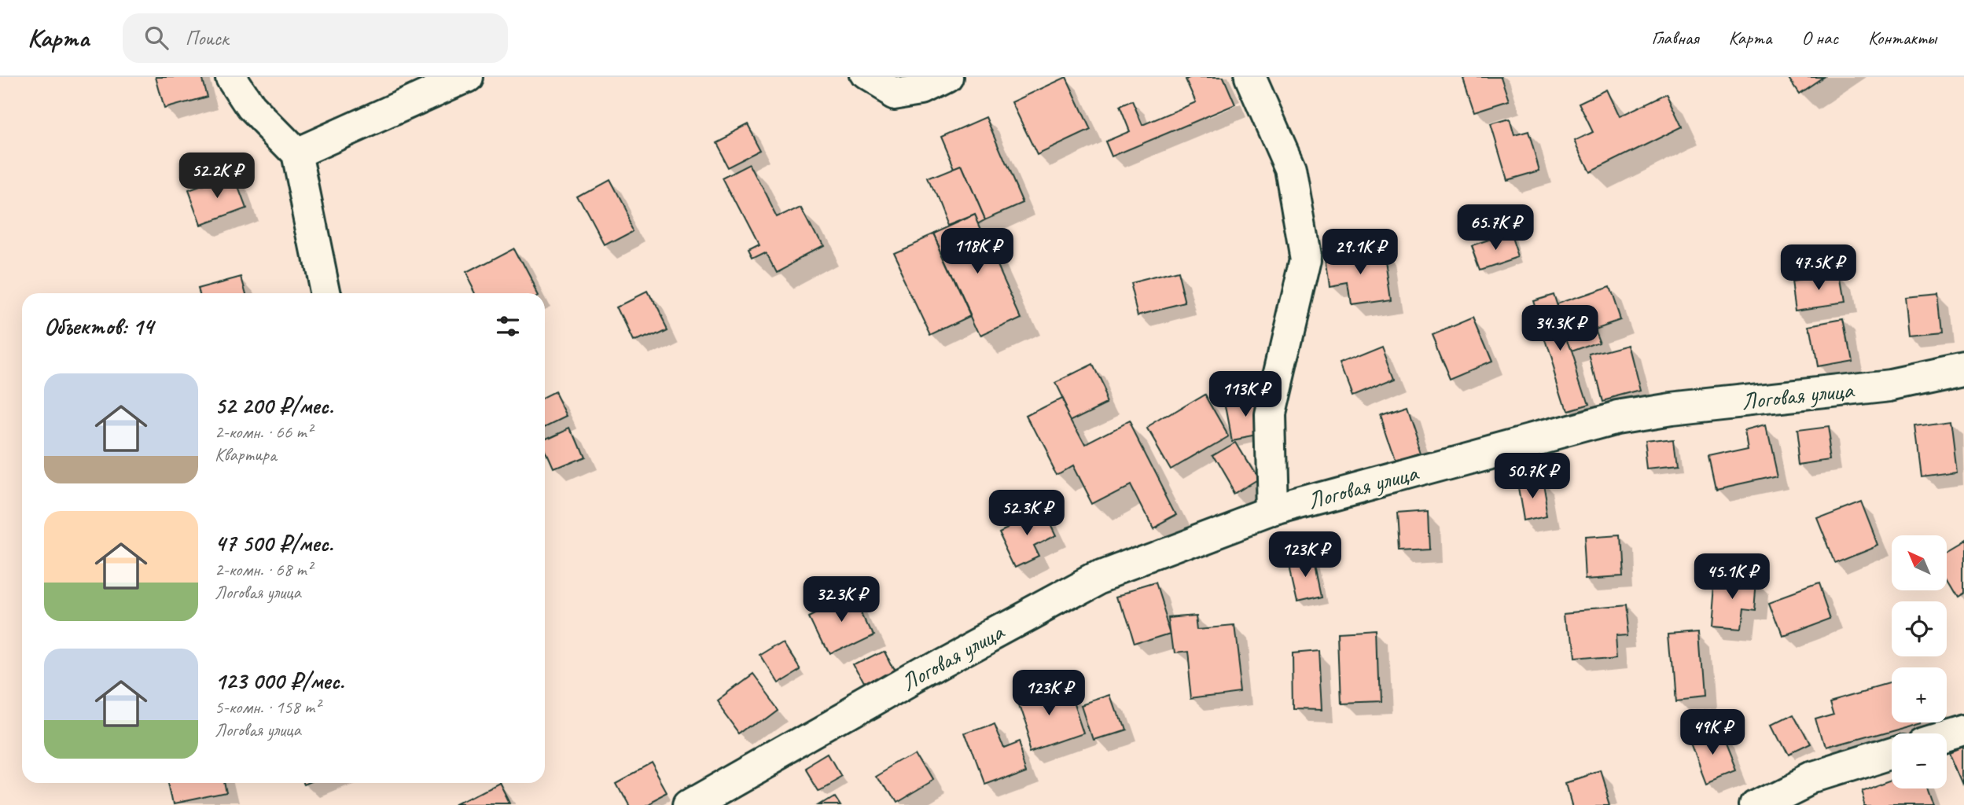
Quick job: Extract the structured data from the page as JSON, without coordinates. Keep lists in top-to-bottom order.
{
  "streets": {
    "street": ["Логовая улица"]
  },
  "north": "top left",
  "page": {
    "header": "Карта",
    "search": "Поиск",
    "nav": [
      "Главная",
      "Карта",
      "О нас",
      "Контакты"
    ],
    "price": [
      "52.2K ₽",
      "65.7K ₽",
      "118K ₽",
      "29.1K ₽",
      "47.5K ₽",
      "34.3K ₽",
      "113K ₽",
      "50.7K ₽",
      "52.3K ₽",
      "123K ₽",
      "45.1K ₽",
      "32.3K ₽",
      "123K ₽",
      "49K ₽"
    ],
    "heading": "Объектов: 14",
    "list": [
      {
        "name": "52 200 ₽/мес.",
        "note": "2-комн. · 66 m² · Квартира"
      },
      {
        "name": "47 500 ₽/мес.",
        "note": "2-комн. · 68 m² · Логовая улица"
      },
      {
        "name": "123 000 ₽/мес.",
        "note": "5-комн. · 158 m² · Логовая улица"
      }
    ],
    "map_buttons": ["+", "−"]
  }
}
